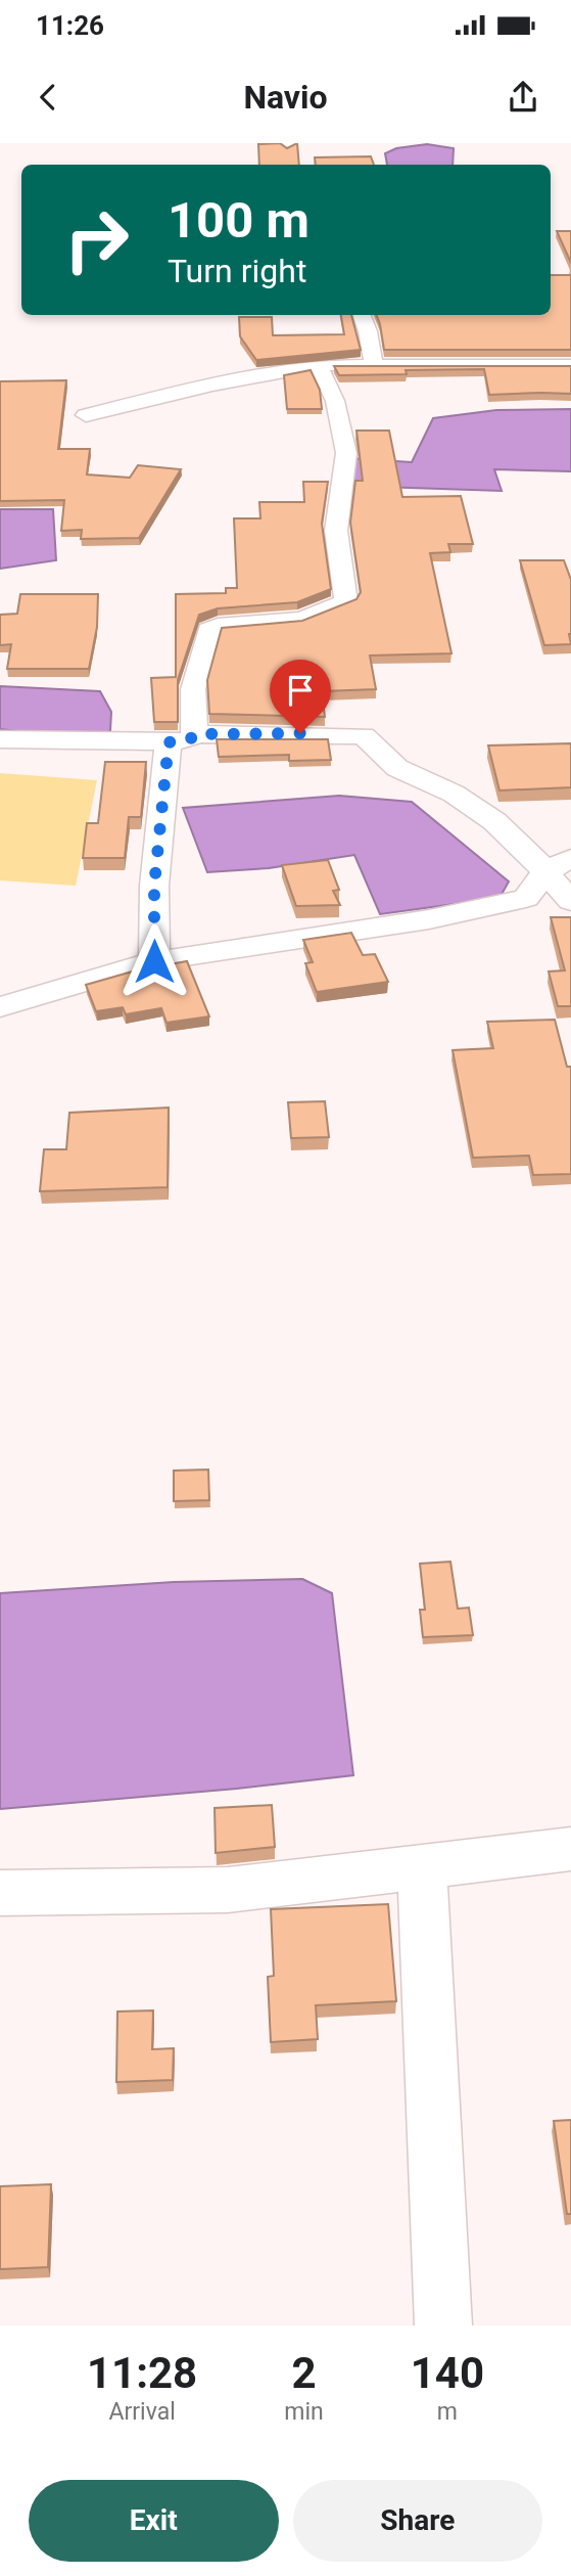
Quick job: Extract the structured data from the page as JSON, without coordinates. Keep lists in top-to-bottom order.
{
  "page": {
    "status": "11:26",
    "header": "Navio",
    "turn": ["100 m", "Turn right"],
    "eta": [
      "11:28",
      "Arrival",
      "2",
      "min",
      "140",
      "m"
    ],
    "buttons": ["Exit", "Share"]
  }
}
